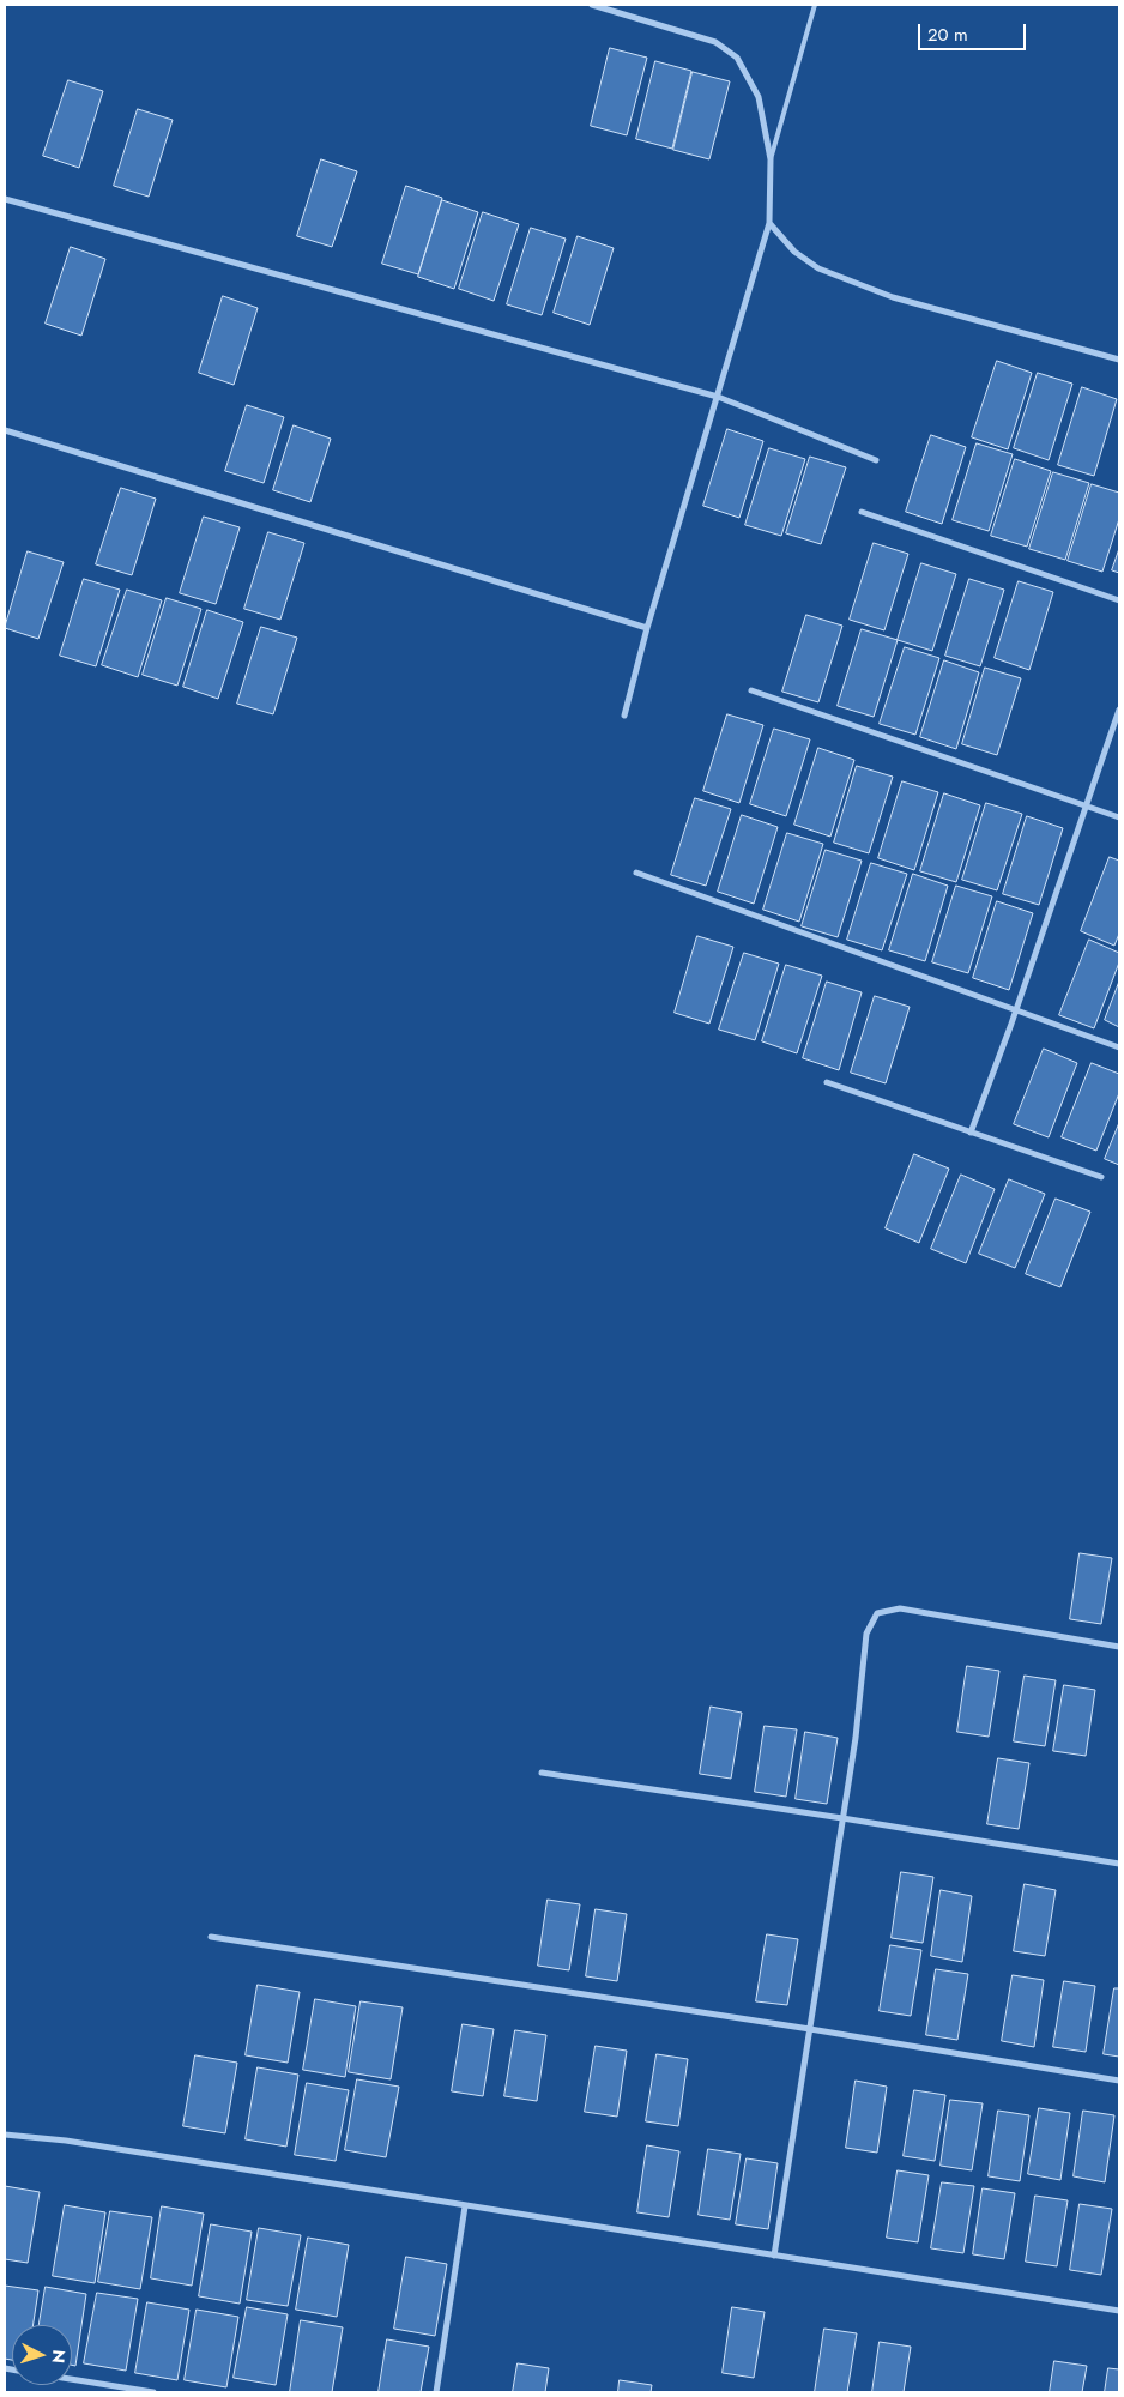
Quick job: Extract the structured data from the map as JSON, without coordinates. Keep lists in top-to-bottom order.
{
  "scale_bar": "20 m",
  "north": "right"
}
